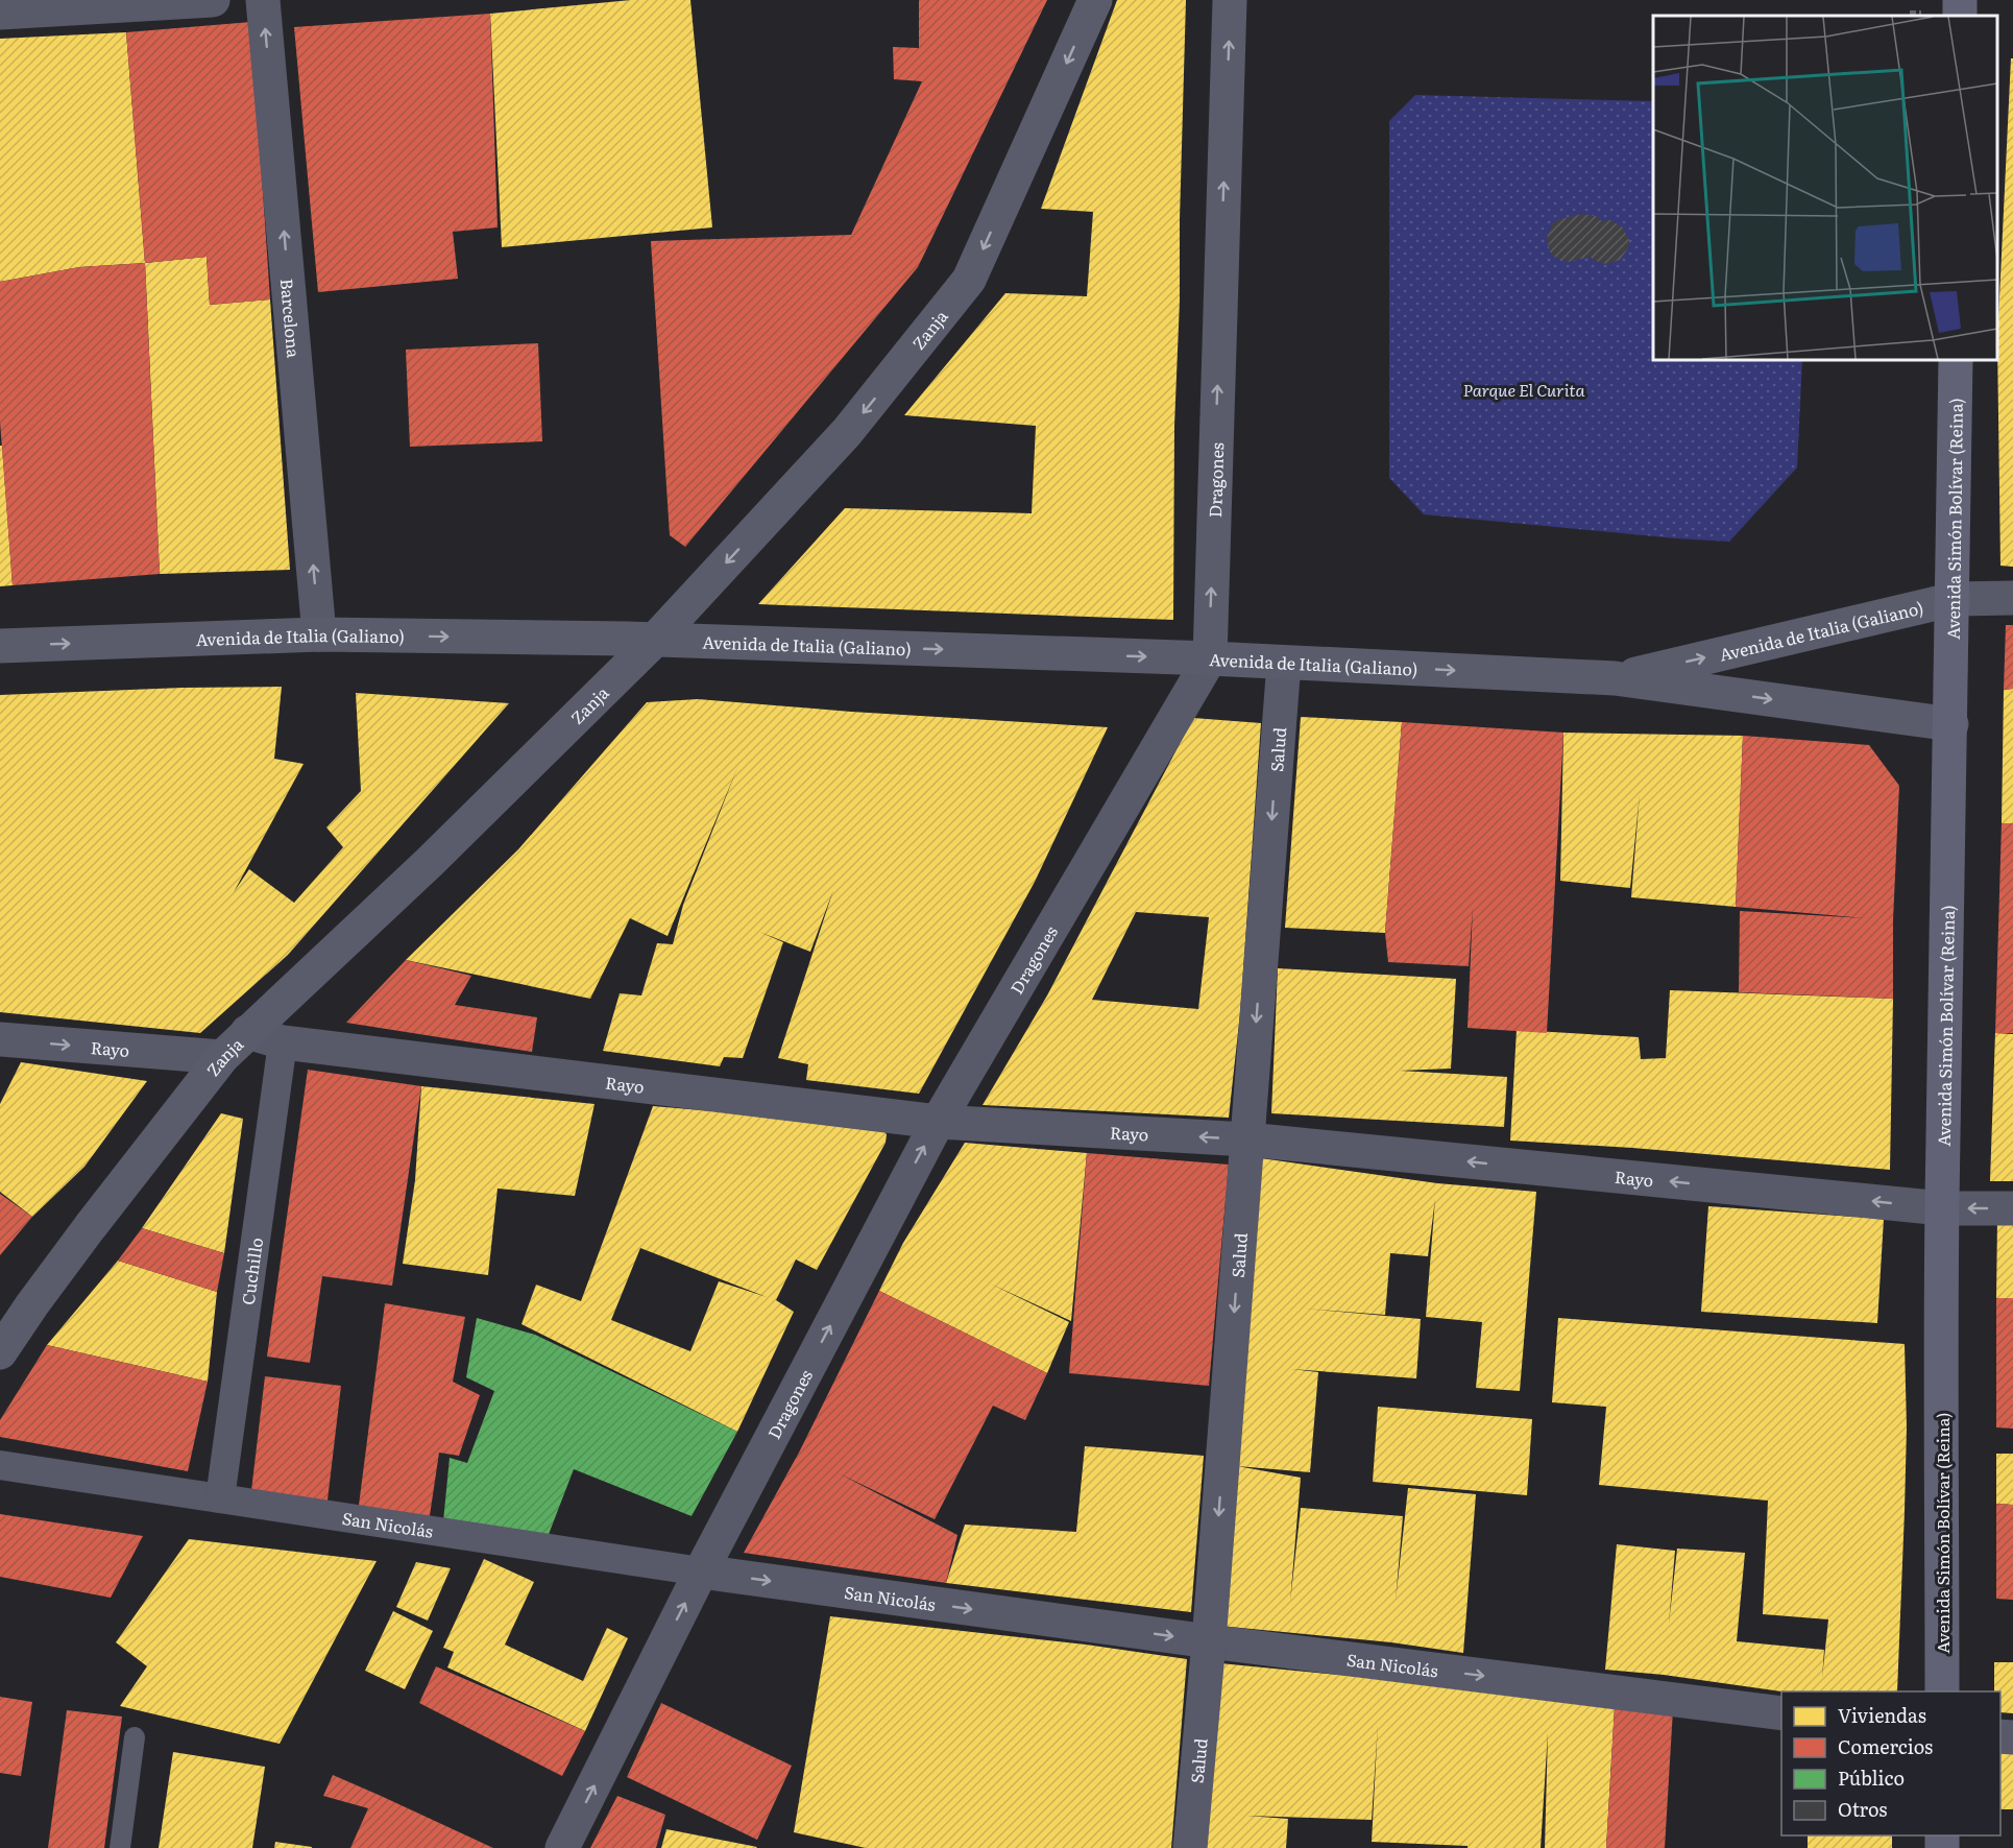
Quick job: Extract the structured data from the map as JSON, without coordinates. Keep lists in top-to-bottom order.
{
  "streets": {
    "main road": [
      "Zanja",
      "Dragones",
      "Avenida Simón Bolívar (Reina)",
      "Avenida de Italia (Galiano)"
    ],
    "street": [
      "Barcelona",
      "Salud",
      "Rayo",
      "Cuchillo",
      "San Nicolás"
    ]
  },
  "crossings": [
    ["Barcelona", "Avenida de Italia (Galiano)"],
    ["Zanja", "Avenida de Italia (Galiano)"],
    ["Zanja", "Rayo"],
    ["Dragones", "Avenida de Italia (Galiano)"],
    ["Dragones", "Rayo"],
    ["Dragones", "San Nicolás"],
    ["Avenida Simón Bolívar (Reina)", "Avenida de Italia (Galiano)"],
    ["Avenida Simón Bolívar (Reina)", "Rayo"],
    ["Avenida de Italia (Galiano)", "Salud"],
    ["Salud", "Rayo"],
    ["Salud", "San Nicolás"],
    ["Rayo", "Cuchillo"],
    ["Cuchillo", "San Nicolás"]
  ],
  "one_way": [
    "Barcelona",
    "Zanja",
    "Dragones",
    "Avenida de Italia (Galiano)",
    "Salud",
    "San Nicolás"
  ],
  "parks": ["Parque El Curita"],
  "legend": [
    "Viviendas",
    "Comercios",
    "Público",
    "Otros"
  ]
}
